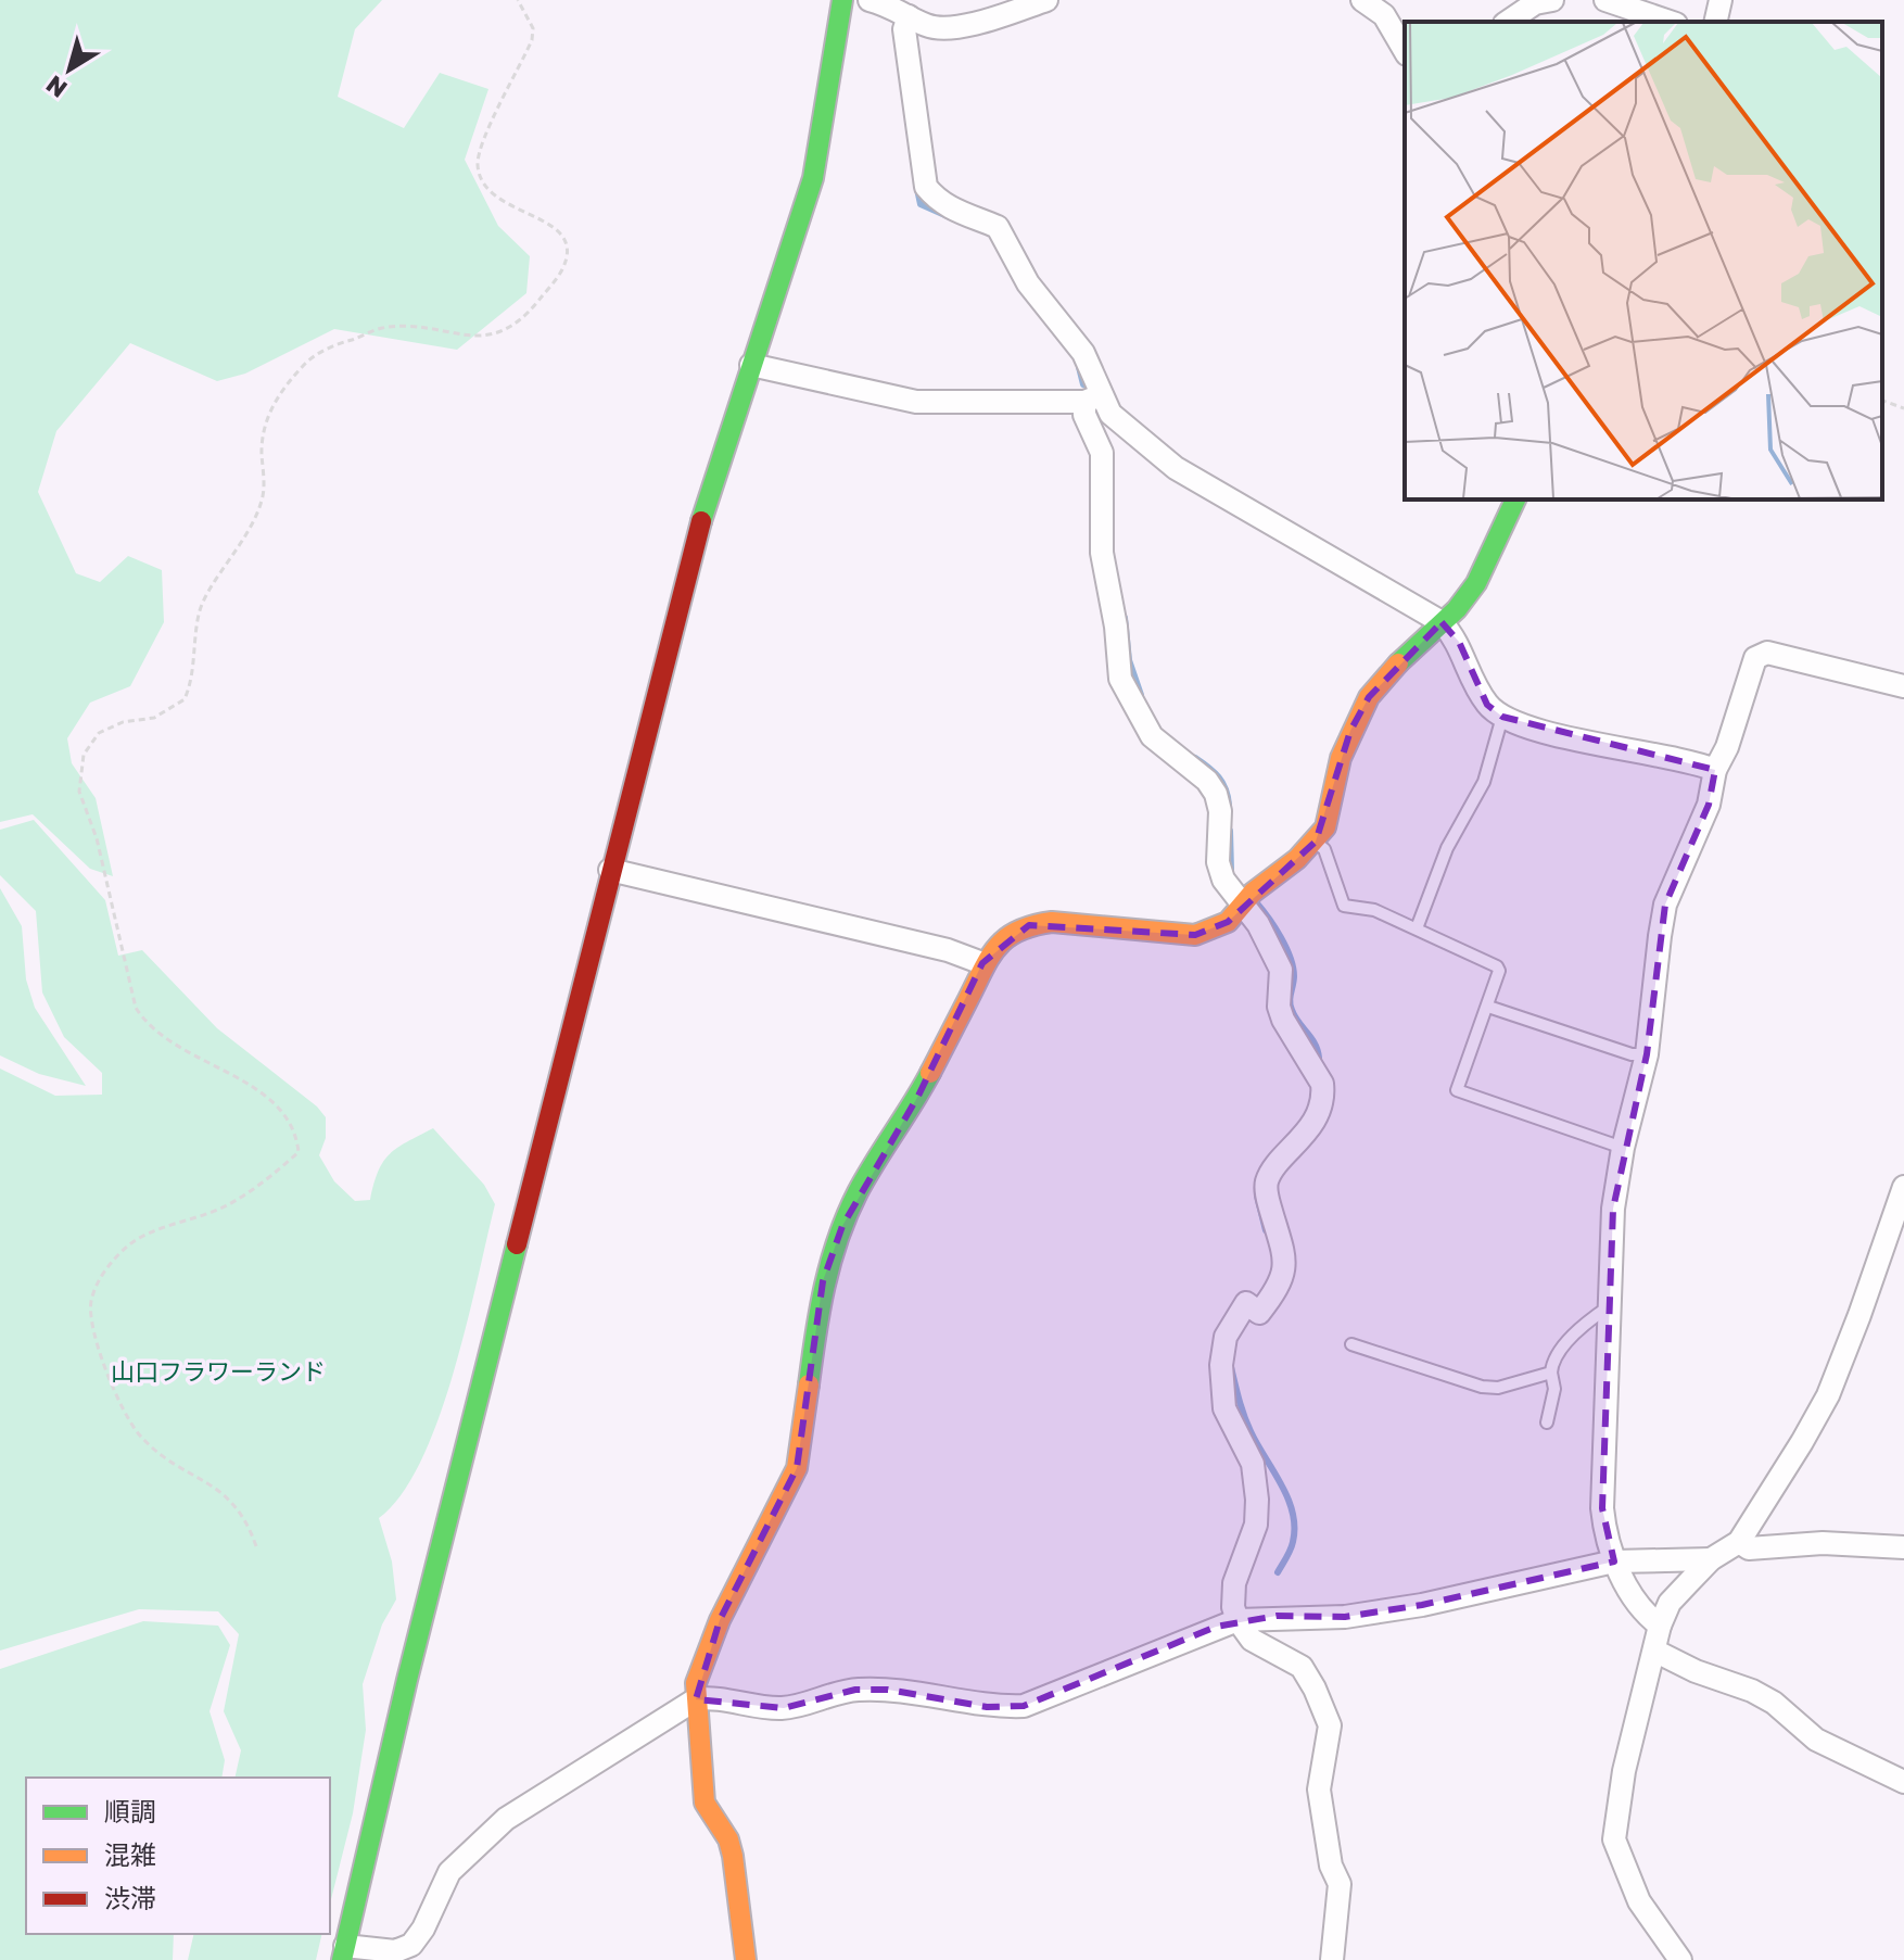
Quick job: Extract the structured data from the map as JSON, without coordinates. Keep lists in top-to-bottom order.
{
  "parks": ["山口フラワーランド"],
  "legend": ["順調", "混雑", "渋滞"],
  "north": "bottom left"
}
